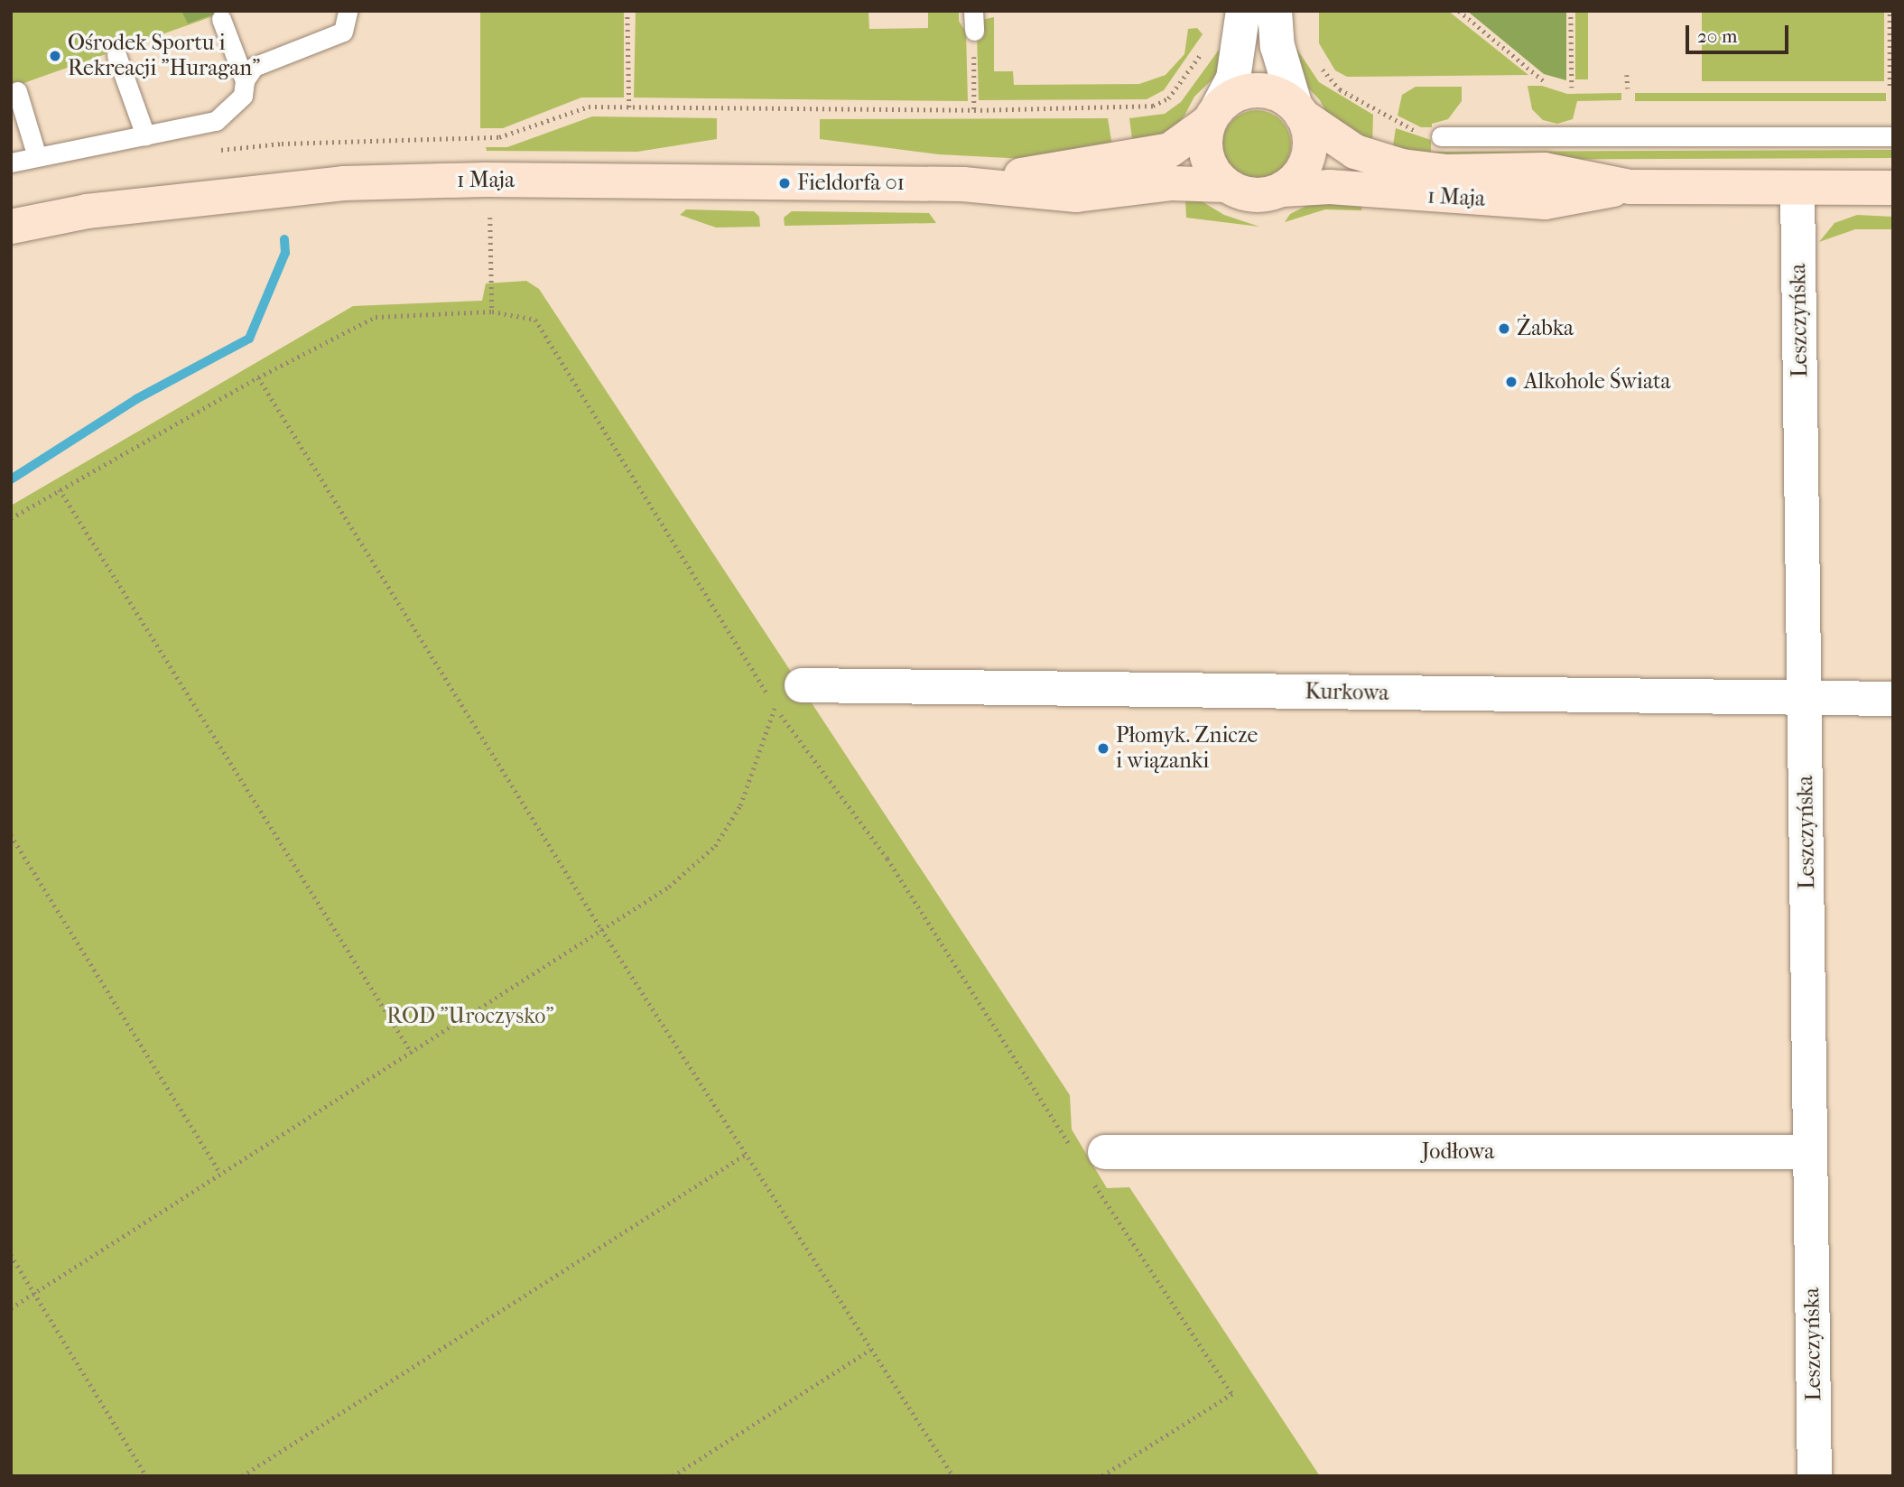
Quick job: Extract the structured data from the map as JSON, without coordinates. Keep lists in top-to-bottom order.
{
  "streets": {
    "main road": ["1 Maja"],
    "street": ["Leszczyńska", "Kurkowa", "Jodłowa"]
  },
  "crossings": [
    ["1 Maja", "Leszczyńska"],
    ["Leszczyńska", "Kurkowa"],
    ["Leszczyńska", "Jodłowa"]
  ],
  "parks": ["ROD \"Uroczysko\""],
  "places": [
    "Ośrodek Sportu i Rekreacji \"Huragan\"",
    "Fieldorfa 01",
    "Żabka",
    "Alkohole Świata",
    "Płomyk. Znicze i wiązanki"
  ],
  "scale_bar": "20 m"
}
